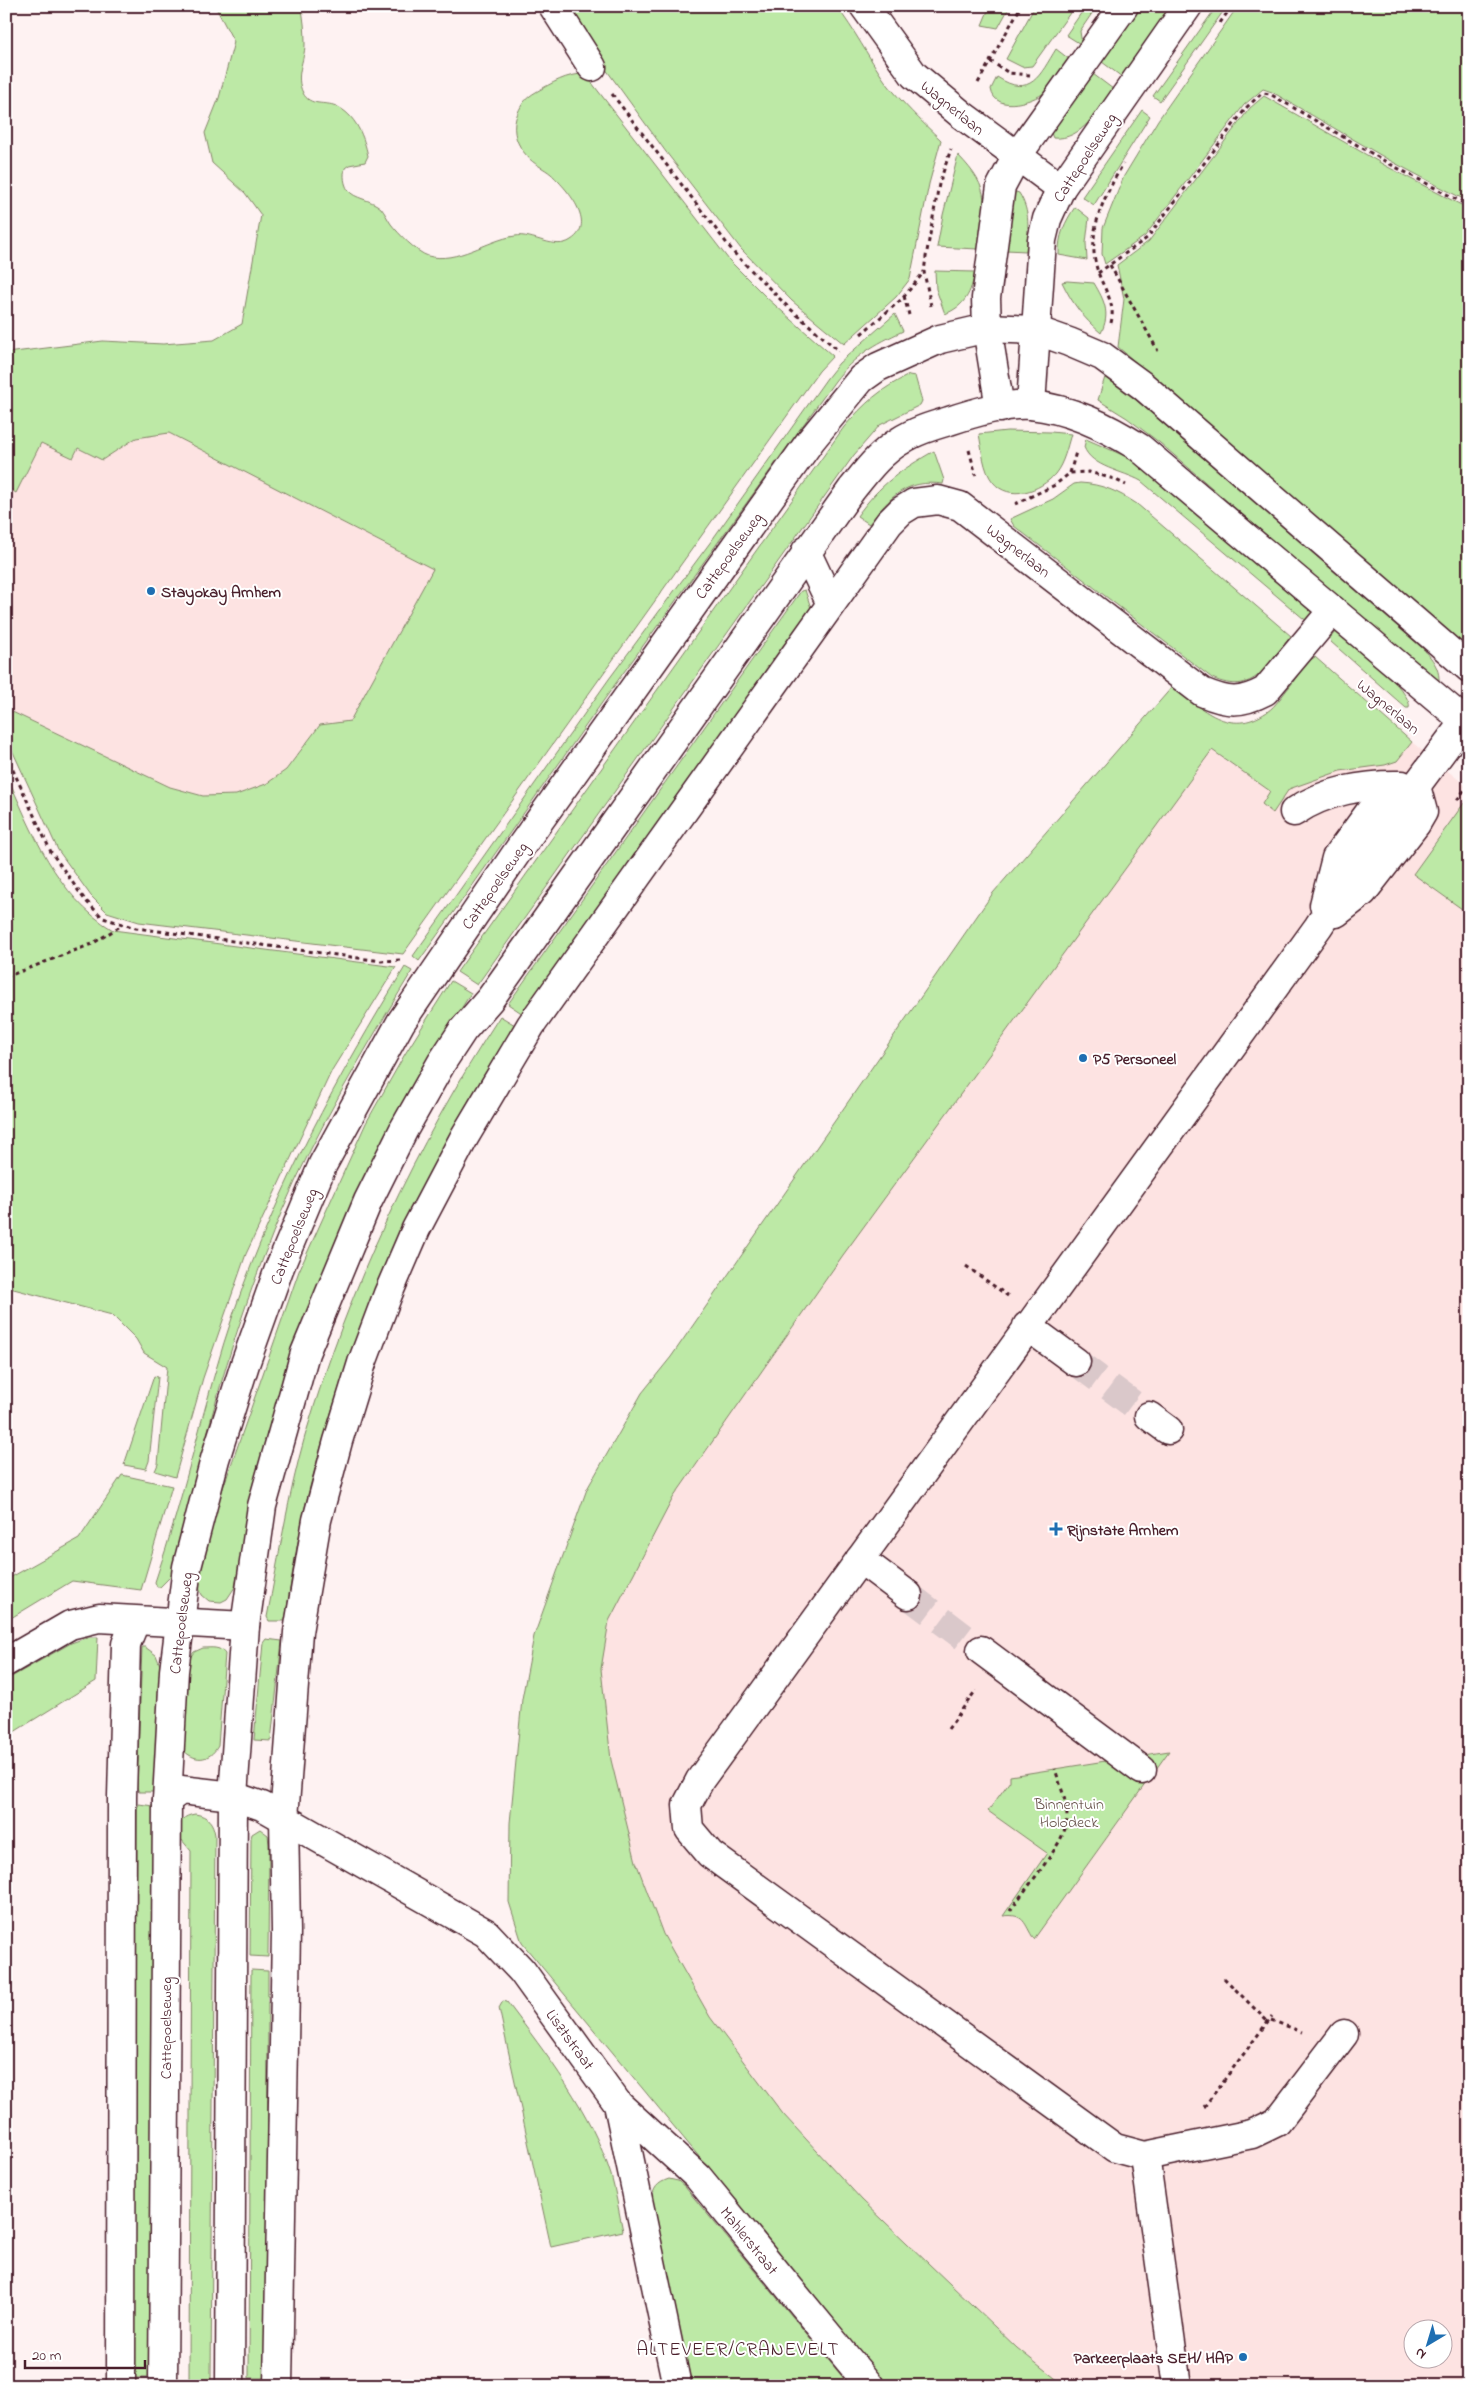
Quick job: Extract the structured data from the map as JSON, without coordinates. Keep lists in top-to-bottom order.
{
  "streets": {
    "street": [
      "Wagnerlaan",
      "Cattepoelseweg",
      "Lisztstraat",
      "Mahlerstraat"
    ]
  },
  "crossings": [
    ["Wagnerlaan", "Cattepoelseweg"],
    ["Lisztstraat", "Mahlerstraat"]
  ],
  "districts": ["ALTEVEER/CRANEVELT"],
  "parks": ["Binnentuin Holodeck"],
  "places": {
    "other": ["Stayokay Arnhem", "P5 Personeel", "Parkeerplaats SEH/ HAP"],
    "health": ["Rijnstate Arnhem"]
  },
  "scale_bar": "20 m",
  "north": "bottom left"
}
